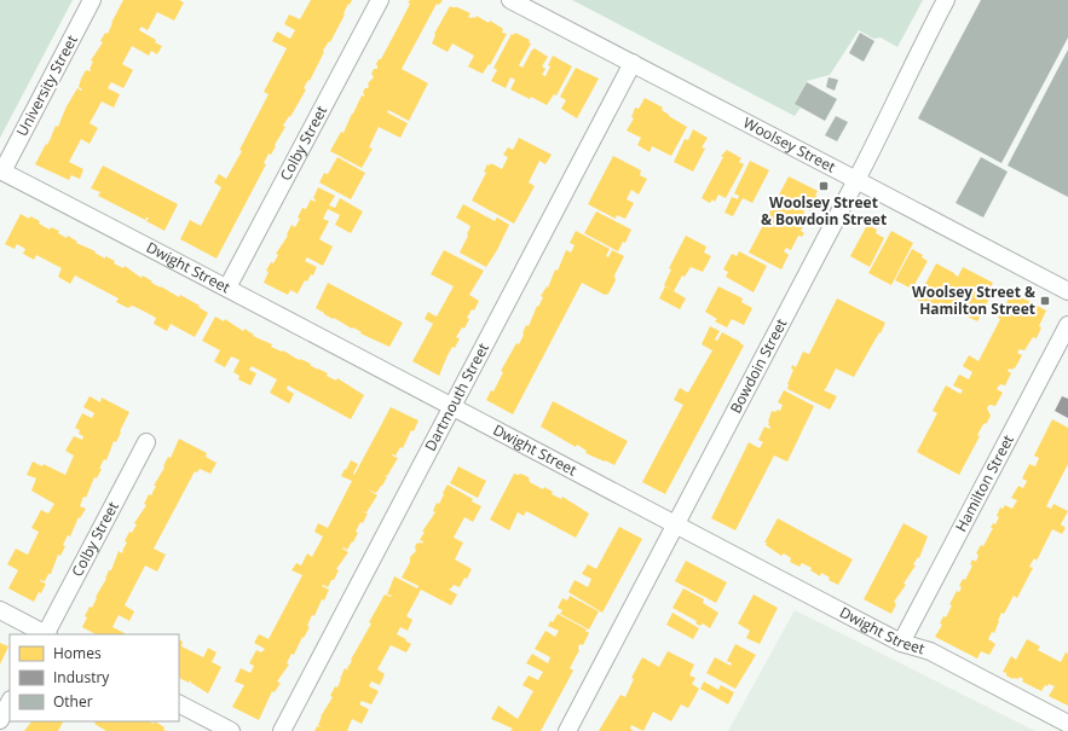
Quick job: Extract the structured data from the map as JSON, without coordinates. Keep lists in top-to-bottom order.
{
  "streets": {
    "street": [
      "University Street",
      "Colby Street",
      "Woolsey Street",
      "Dwight Street",
      "Bowdoin Street",
      "Dartmouth Street",
      "Hamilton Street"
    ]
  },
  "crossings": [
    ["University Street", "Dwight Street"],
    ["Colby Street", "Dwight Street"],
    ["Woolsey Street", "Bowdoin Street"],
    ["Woolsey Street", "Dartmouth Street"],
    ["Dwight Street", "Bowdoin Street"],
    ["Dwight Street", "Dartmouth Street"],
    ["Dwight Street", "Hamilton Street"]
  ],
  "places": {
    "transit": ["Woolsey Street & Bowdoin Street", "Woolsey Street & Hamilton Street"]
  },
  "legend": ["Homes", "Industry", "Other"]
}
